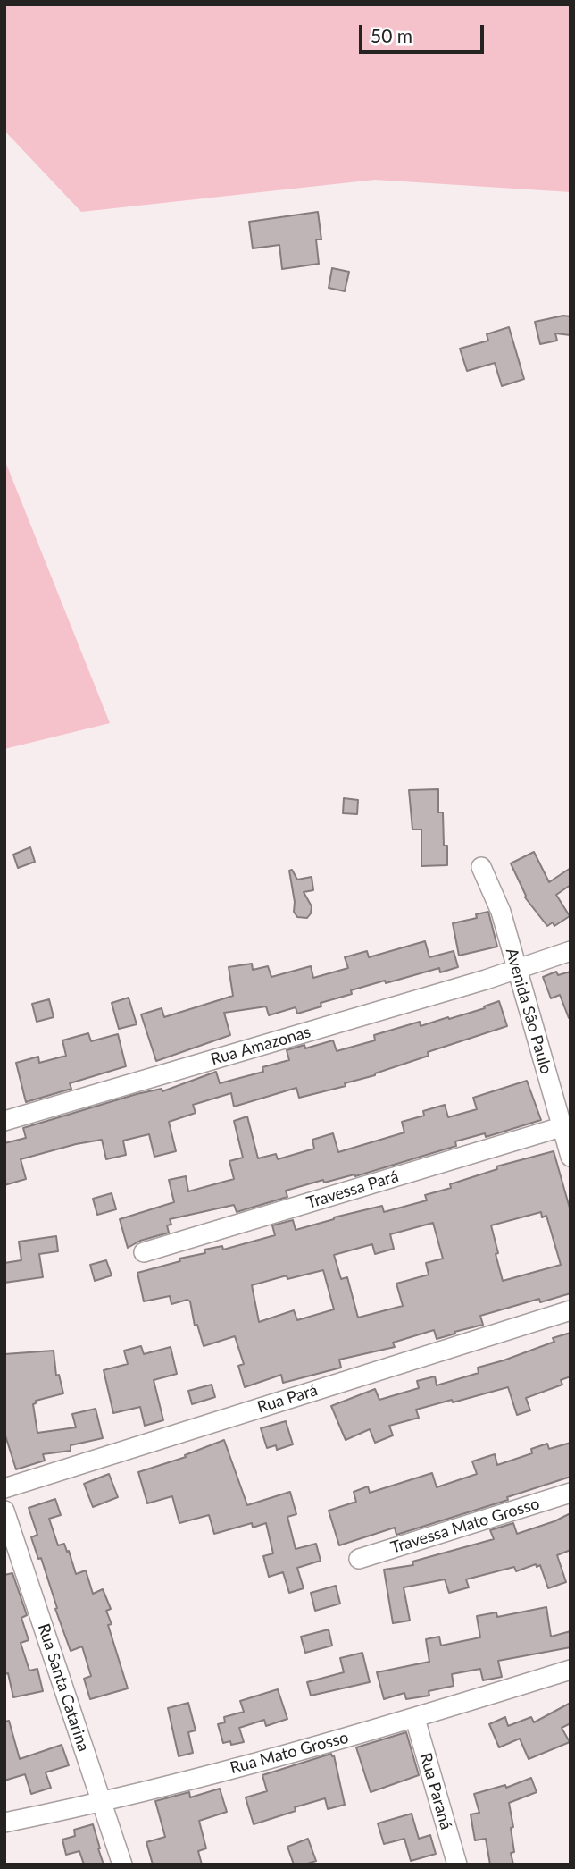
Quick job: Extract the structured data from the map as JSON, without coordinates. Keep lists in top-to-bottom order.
{
  "streets": {
    "street": [
      "Avenida São Paulo",
      "Rua Amazonas",
      "Travessa Pará",
      "Rua Pará",
      "Travessa Mato Grosso",
      "Rua Santa Catarina",
      "Rua Mato Grosso",
      "Rua Paraná"
    ]
  },
  "crossings": [
    ["Avenida São Paulo", "Rua Amazonas"],
    ["Avenida São Paulo", "Travessa Pará"],
    ["Rua Santa Catarina", "Rua Mato Grosso"],
    ["Rua Mato Grosso", "Rua Paraná"]
  ],
  "scale_bar": "50 m"
}
